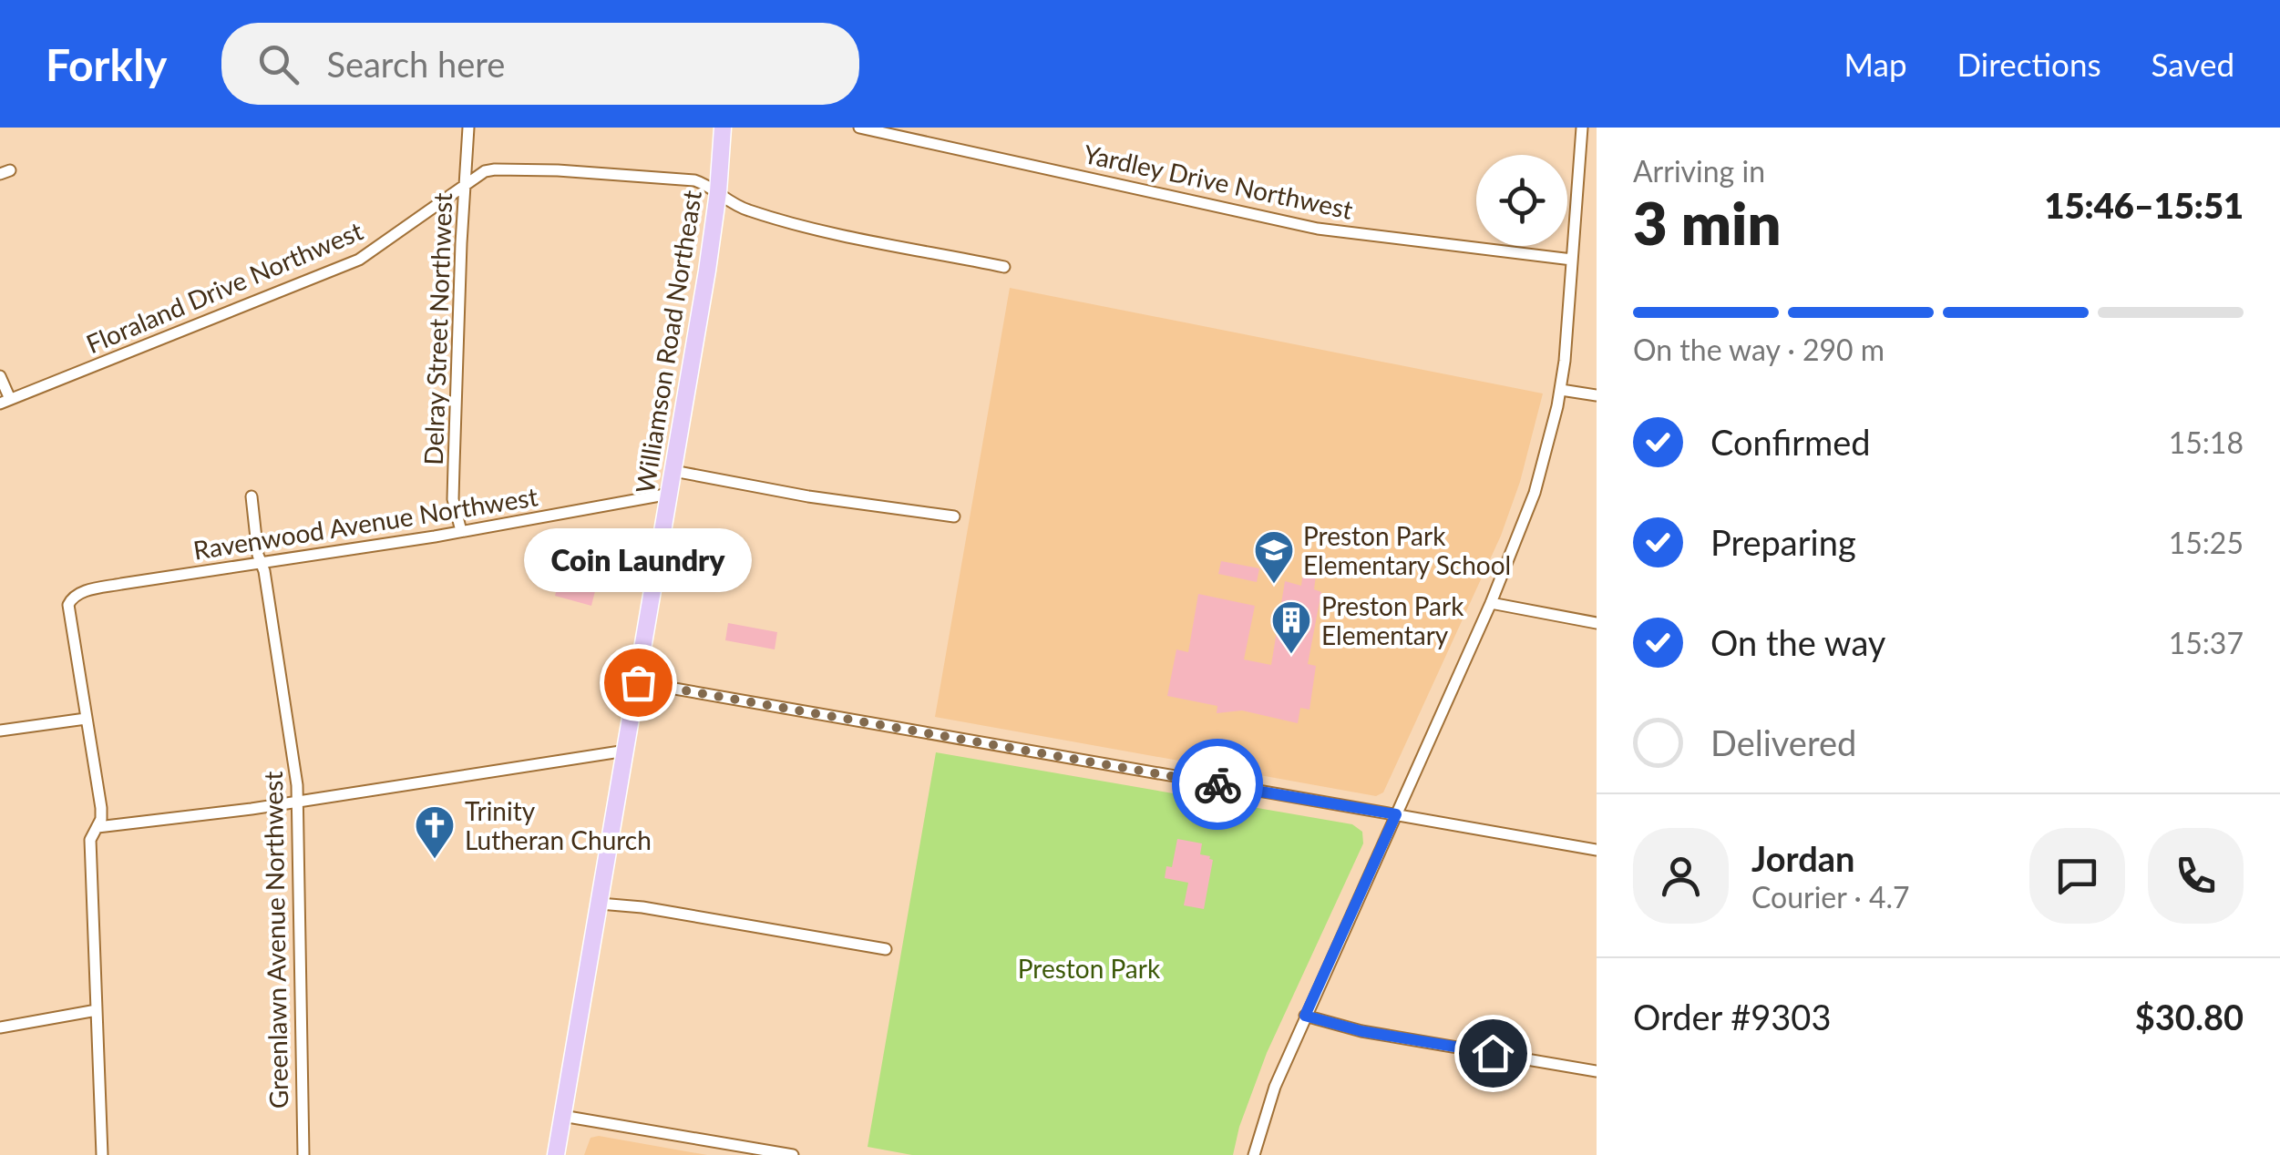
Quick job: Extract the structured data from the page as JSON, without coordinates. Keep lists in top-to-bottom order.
{
  "streets": {
    "main road": ["Williamson Road Northeast"],
    "street": [
      "Yardley Drive Northwest",
      "Floraland Drive Northwest",
      "Delray Street Northwest",
      "Ravenwood Avenue Northwest",
      "Greenlawn Avenue Northwest"
    ]
  },
  "crossings": [
    ["Floraland Drive Northwest", "Delray Street Northwest"],
    ["Floraland Drive Northwest", "Williamson Road Northeast"],
    ["Delray Street Northwest", "Ravenwood Avenue Northwest"],
    ["Williamson Road Northeast", "Ravenwood Avenue Northwest"],
    ["Ravenwood Avenue Northwest", "Greenlawn Avenue Northwest"]
  ],
  "parks": ["Preston Park"],
  "places": {
    "school or university": ["Preston Park Elementary School"],
    "building": ["Preston Park Elementary"],
    "other": ["Coin Laundry"],
    "church": ["Trinity Lutheran Church"]
  },
  "page": {
    "header": "Forkly",
    "search": "Search here",
    "nav": ["Map", "Directions", "Saved"],
    "heading": ["3 min", "Arriving in", "15:46–15:51"],
    "panel": [
      "Jordan",
      "Courier · 4.7",
      "Order #9303",
      "$30.80"
    ],
    "bar": "On the way · 290 m",
    "list": [
      ["Confirmed", "15:18"],
      ["Preparing", "15:25"],
      ["On the way", "15:37"],
      "Delivered"
    ],
    "bubble": "Coin Laundry"
  }
}
